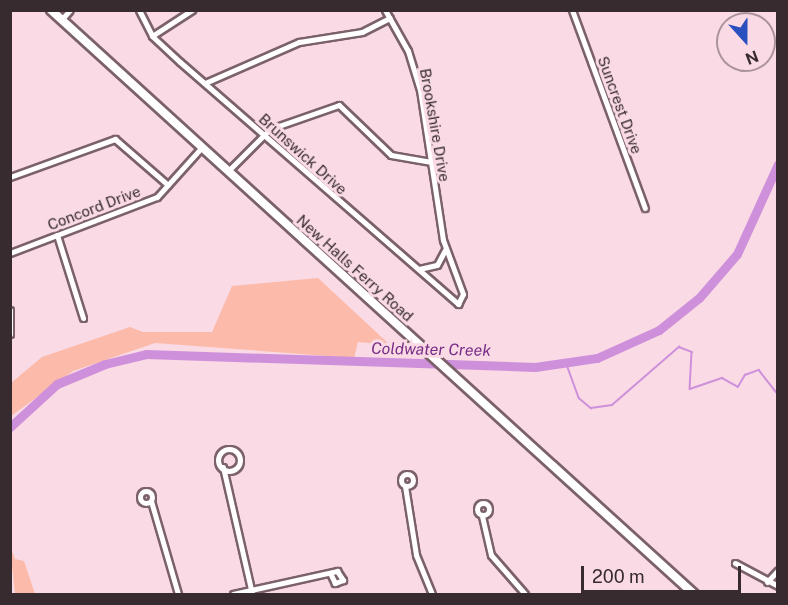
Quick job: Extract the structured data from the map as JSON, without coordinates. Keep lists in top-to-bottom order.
{
  "streets": {
    "main road": ["New Halls Ferry Road"],
    "street": [
      "Suncrest Drive",
      "Brookshire Drive",
      "Brunswick Drive",
      "Concord Drive"
    ]
  },
  "crossings": [
    ["Brookshire Drive", "Brunswick Drive"],
    ["Concord Drive", "New Halls Ferry Road"]
  ],
  "water": ["Coldwater Creek"],
  "scale_bar": "200 m",
  "north": "bottom"
}
